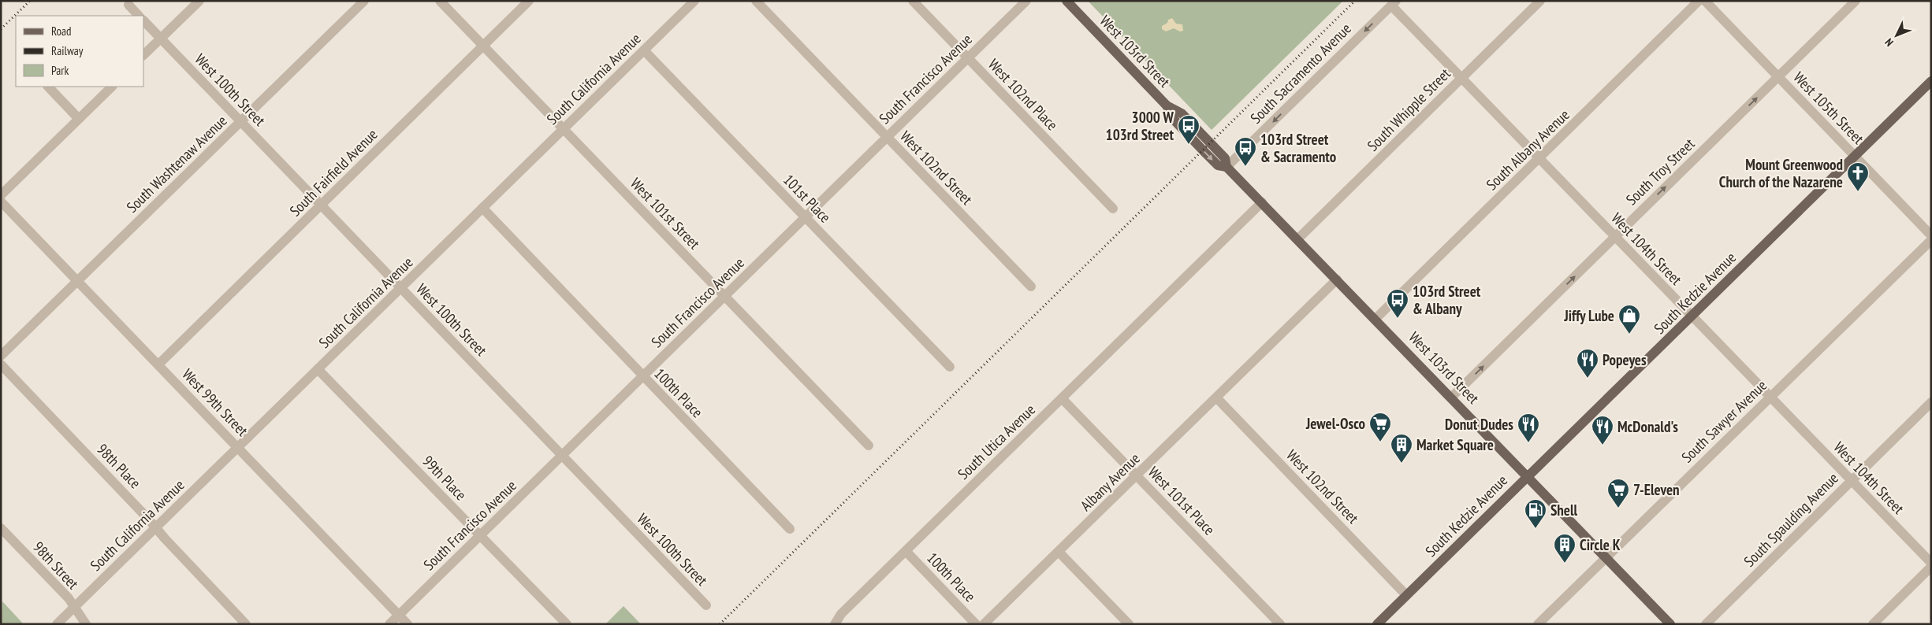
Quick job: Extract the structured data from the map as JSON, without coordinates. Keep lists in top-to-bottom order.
{
  "streets": {
    "main road": ["West 103rd Street", "South Kedzie Avenue"],
    "street": [
      "South Sacramento Avenue",
      "South California Avenue",
      "South Francisco Avenue",
      "West 100th Street",
      "West 102nd Place",
      "West 105th Street",
      "South Whipple Street",
      "South Albany Avenue",
      "South Washtenaw Avenue",
      "West 102nd Street",
      "South Troy Street",
      "South Fairfield Avenue",
      "101st Place",
      "West 101st Street",
      "West 104th Street",
      "100th Place",
      "West 99th Street",
      "South Sawyer Avenue",
      "South Utica Avenue",
      "98th Place",
      "99th Place",
      "Albany Avenue",
      "West 101st Place",
      "South Spaulding Avenue",
      "98th Street"
    ]
  },
  "crossings": [
    ["West 103rd Street", "South Sacramento Avenue"],
    ["West 103rd Street", "South Whipple Street"],
    ["West 103rd Street", "South Albany Avenue"],
    ["West 103rd Street", "South Troy Street"],
    ["West 103rd Street", "South Kedzie Avenue"],
    ["West 103rd Street", "South Sawyer Avenue"],
    ["West 103rd Street", "South Utica Avenue"],
    ["West 103rd Street", "Albany Avenue"],
    ["South Sacramento Avenue", "West 104th Street"],
    ["South California Avenue", "West 100th Street"],
    ["South California Avenue", "101st Place"],
    ["South California Avenue", "West 101st Street"],
    ["South California Avenue", "100th Place"],
    ["South California Avenue", "West 99th Street"],
    ["South California Avenue", "98th Place"],
    ["South California Avenue", "99th Place"],
    ["South California Avenue", "98th Street"],
    ["South Francisco Avenue", "West 100th Street"],
    ["South Francisco Avenue", "West 102nd Place"],
    ["South Francisco Avenue", "West 102nd Street"],
    ["South Francisco Avenue", "101st Place"],
    ["South Francisco Avenue", "West 101st Street"],
    ["South Francisco Avenue", "100th Place"],
    ["South Francisco Avenue", "West 99th Street"],
    ["South Francisco Avenue", "99th Place"],
    ["West 100th Street", "South Washtenaw Avenue"],
    ["West 100th Street", "South Fairfield Avenue"],
    ["West 105th Street", "South Troy Street"],
    ["West 105th Street", "South Kedzie Avenue"],
    ["South Whipple Street", "West 104th Street"],
    ["South Albany Avenue", "West 104th Street"],
    ["South Washtenaw Avenue", "West 99th Street"],
    ["West 102nd Street", "South Kedzie Avenue"],
    ["West 102nd Street", "Albany Avenue"],
    ["South Troy Street", "West 104th Street"],
    ["South Fairfield Avenue", "West 101st Street"],
    ["South Fairfield Avenue", "West 99th Street"],
    ["West 104th Street", "South Kedzie Avenue"],
    ["West 104th Street", "South Sawyer Avenue"],
    ["West 104th Street", "South Spaulding Avenue"],
    ["100th Place", "South Utica Avenue"],
    ["South Utica Avenue", "West 101st Place"],
    ["Albany Avenue", "West 101st Place"]
  ],
  "one_way": ["South Sacramento Avenue", "South Troy Street"],
  "places": {
    "bus stop": ["3000 W 103rd Street", "103rd Street & Sacramento", "103rd Street & Albany"],
    "church": ["Mount Greenwood Church of the Nazarene"],
    "shop": ["Jiffy Lube"],
    "restaurant": ["Popeyes", "Donut Dudes", "McDonald's"],
    "supermarket": ["Jewel-Osco", "7-Eleven"],
    "building": ["Market Square", "Circle K"],
    "fuel station": ["Shell"]
  },
  "legend": ["Road", "Railway", "Park"],
  "north": "bottom left"
}
